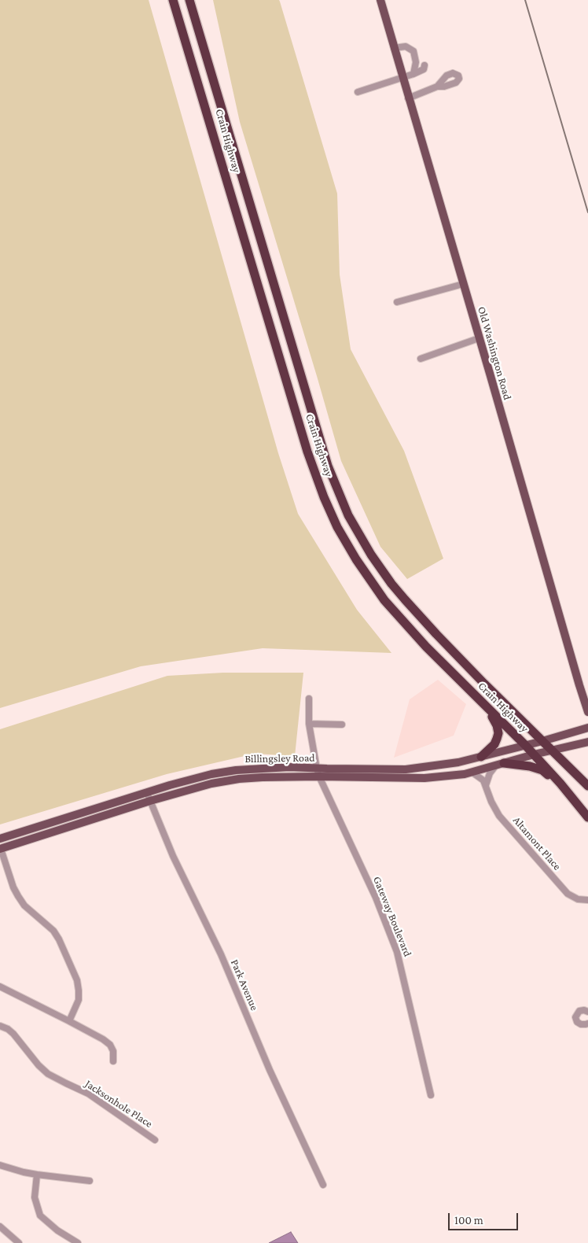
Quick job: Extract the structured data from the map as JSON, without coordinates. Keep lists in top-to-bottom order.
{
  "streets": {
    "highway": ["Crain Highway"],
    "main road": ["Old Washington Road", "Billingsley Road"],
    "street": [
      "Altamont Place",
      "Gateway Boulevard",
      "Park Avenue",
      "Jacksonhole Place"
    ]
  },
  "crossings": [
    ["Crain Highway", "Billingsley Road"],
    ["Billingsley Road", "Altamont Place"],
    ["Billingsley Road", "Gateway Boulevard"],
    ["Billingsley Road", "Park Avenue"]
  ],
  "scale_bar": "100 m"
}
